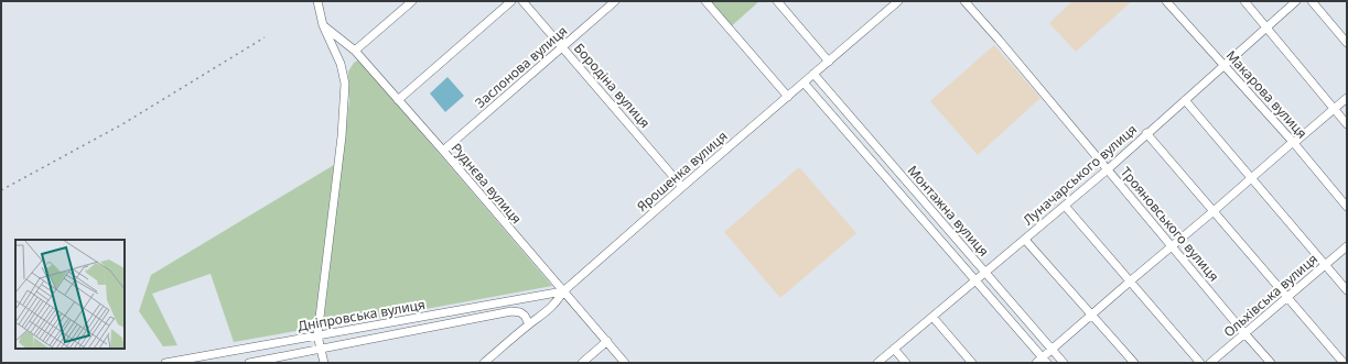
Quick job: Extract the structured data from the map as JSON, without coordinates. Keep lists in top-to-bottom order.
{
  "streets": {
    "street": [
      "Заслонова вулиця",
      "Бородіна вулиця",
      "Макарова вулиця",
      "Ярошенка вулиця",
      "Луначарського вулиця",
      "Руднєва вулиця",
      "Монтажна вулиця",
      "Трояновського вулиця",
      "Ольхівська вулиця",
      "Дніпровська вулиця"
    ]
  },
  "crossings": [
    ["Заслонова вулиця", "Бородіна вулиця"],
    ["Заслонова вулиця", "Руднєва вулиця"],
    ["Бородіна вулиця", "Ярошенка вулиця"],
    ["Макарова вулиця", "Луначарського вулиця"],
    ["Ярошенка вулиця", "Руднєва вулиця"],
    ["Ярошенка вулиця", "Монтажна вулиця"],
    ["Ярошенка вулиця", "Дніпровська вулиця"],
    ["Луначарського вулиця", "Монтажна вулиця"],
    ["Луначарського вулиця", "Трояновського вулиця"],
    ["Руднєва вулиця", "Дніпровська вулиця"],
    ["Трояновського вулиця", "Ольхівська вулиця"]
  ]
}
